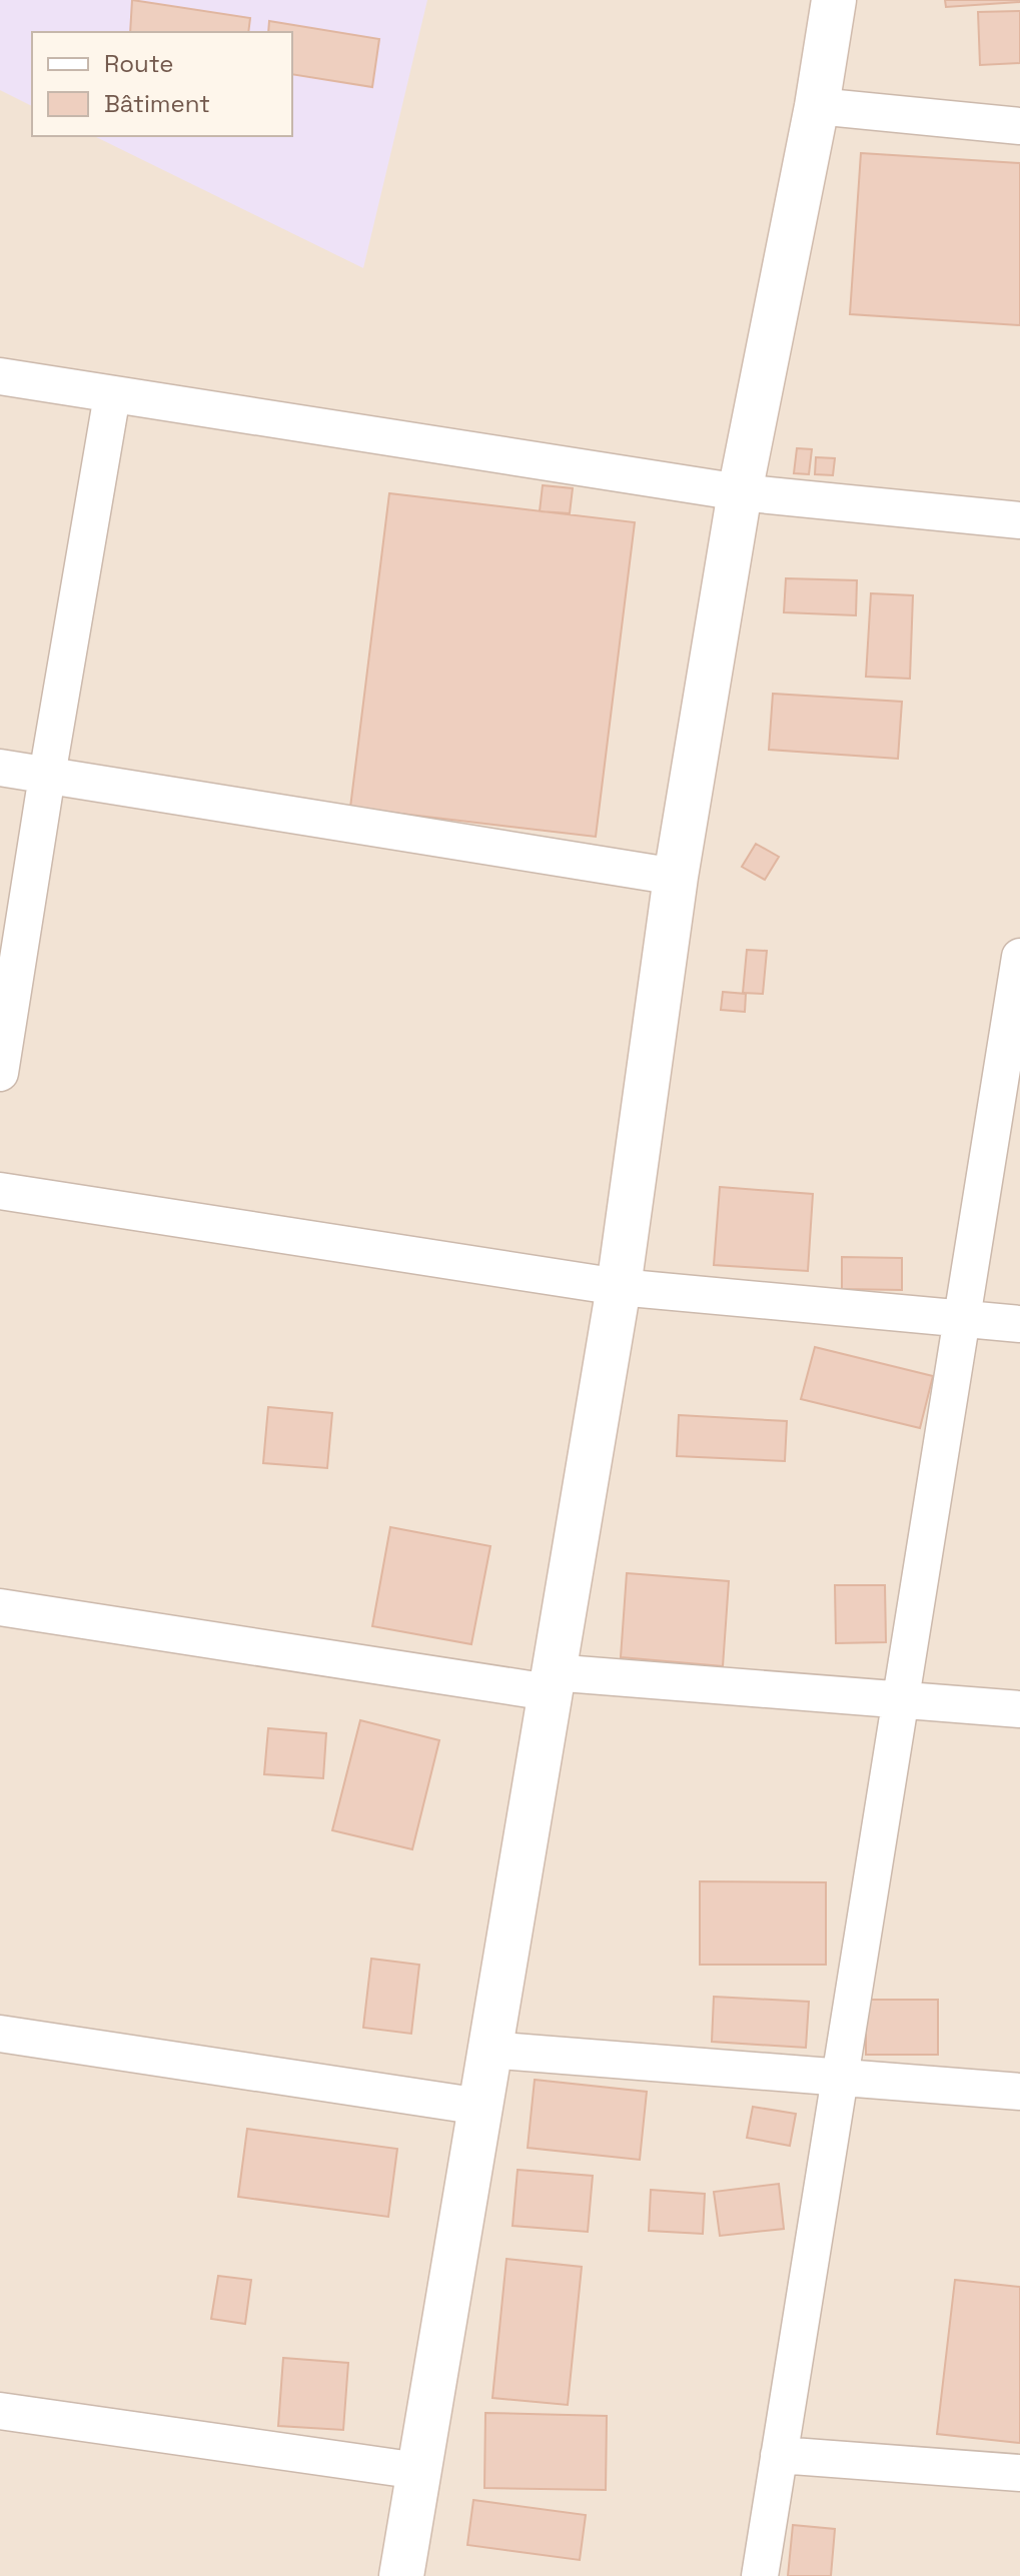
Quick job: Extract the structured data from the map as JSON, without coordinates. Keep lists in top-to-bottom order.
{
  "legend": ["Route", "Bâtiment"]
}
